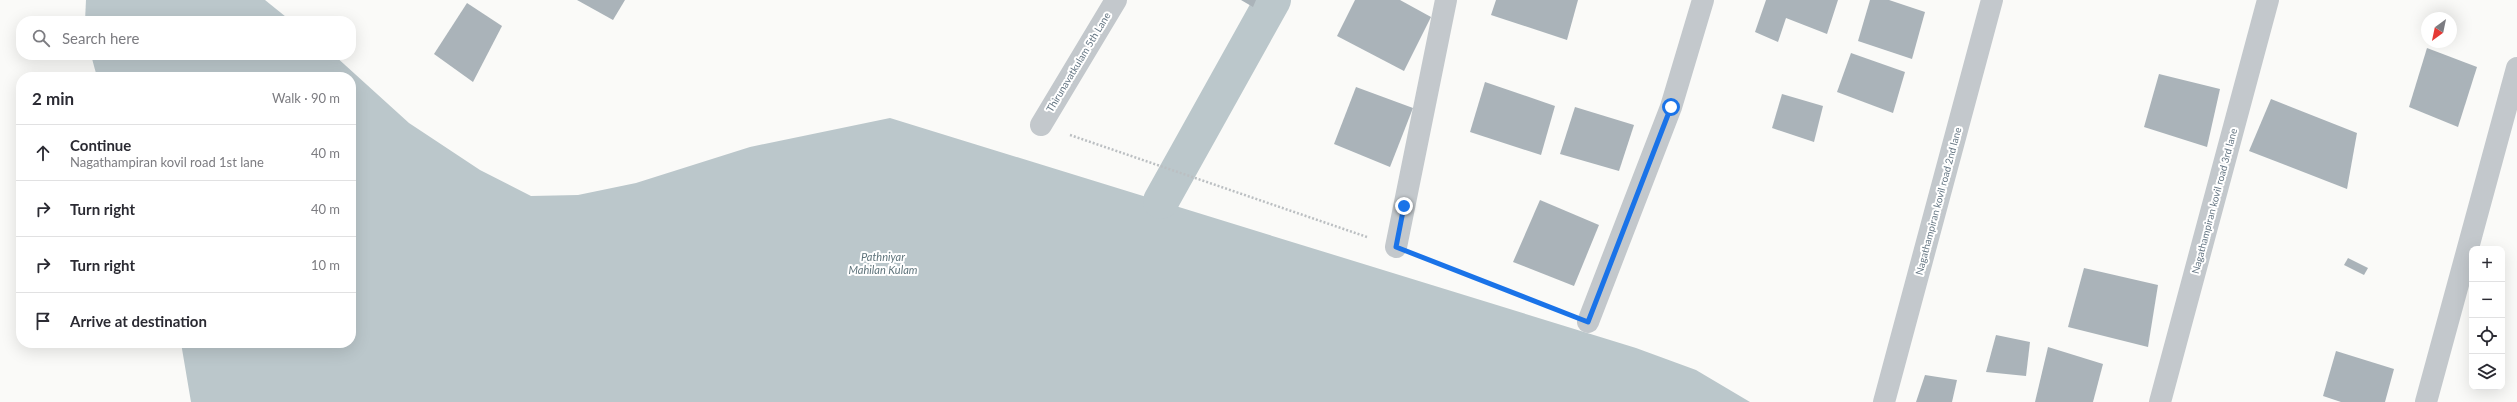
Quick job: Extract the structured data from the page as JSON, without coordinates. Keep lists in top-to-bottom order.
{
  "streets": {
    "street": ["Thirunavatkulam 5th Lane", "Nagathampiran kovil road 2nd lane", "Nagathampiran kovil road 3rd lane"]
  },
  "water": ["Pathniyar Mahilan Kulam"],
  "north": "bottom left",
  "page": {
    "search": "Search here",
    "heading": ["2 min", "Walk · 90 m"],
    "list": [
      ["Continue", "Nagathampiran kovil road 1st lane", "40 m"],
      ["Turn right", "40 m"],
      ["Turn right", "10 m"],
      "Arrive at destination"
    ],
    "map_buttons": ["+", "−"]
  }
}
